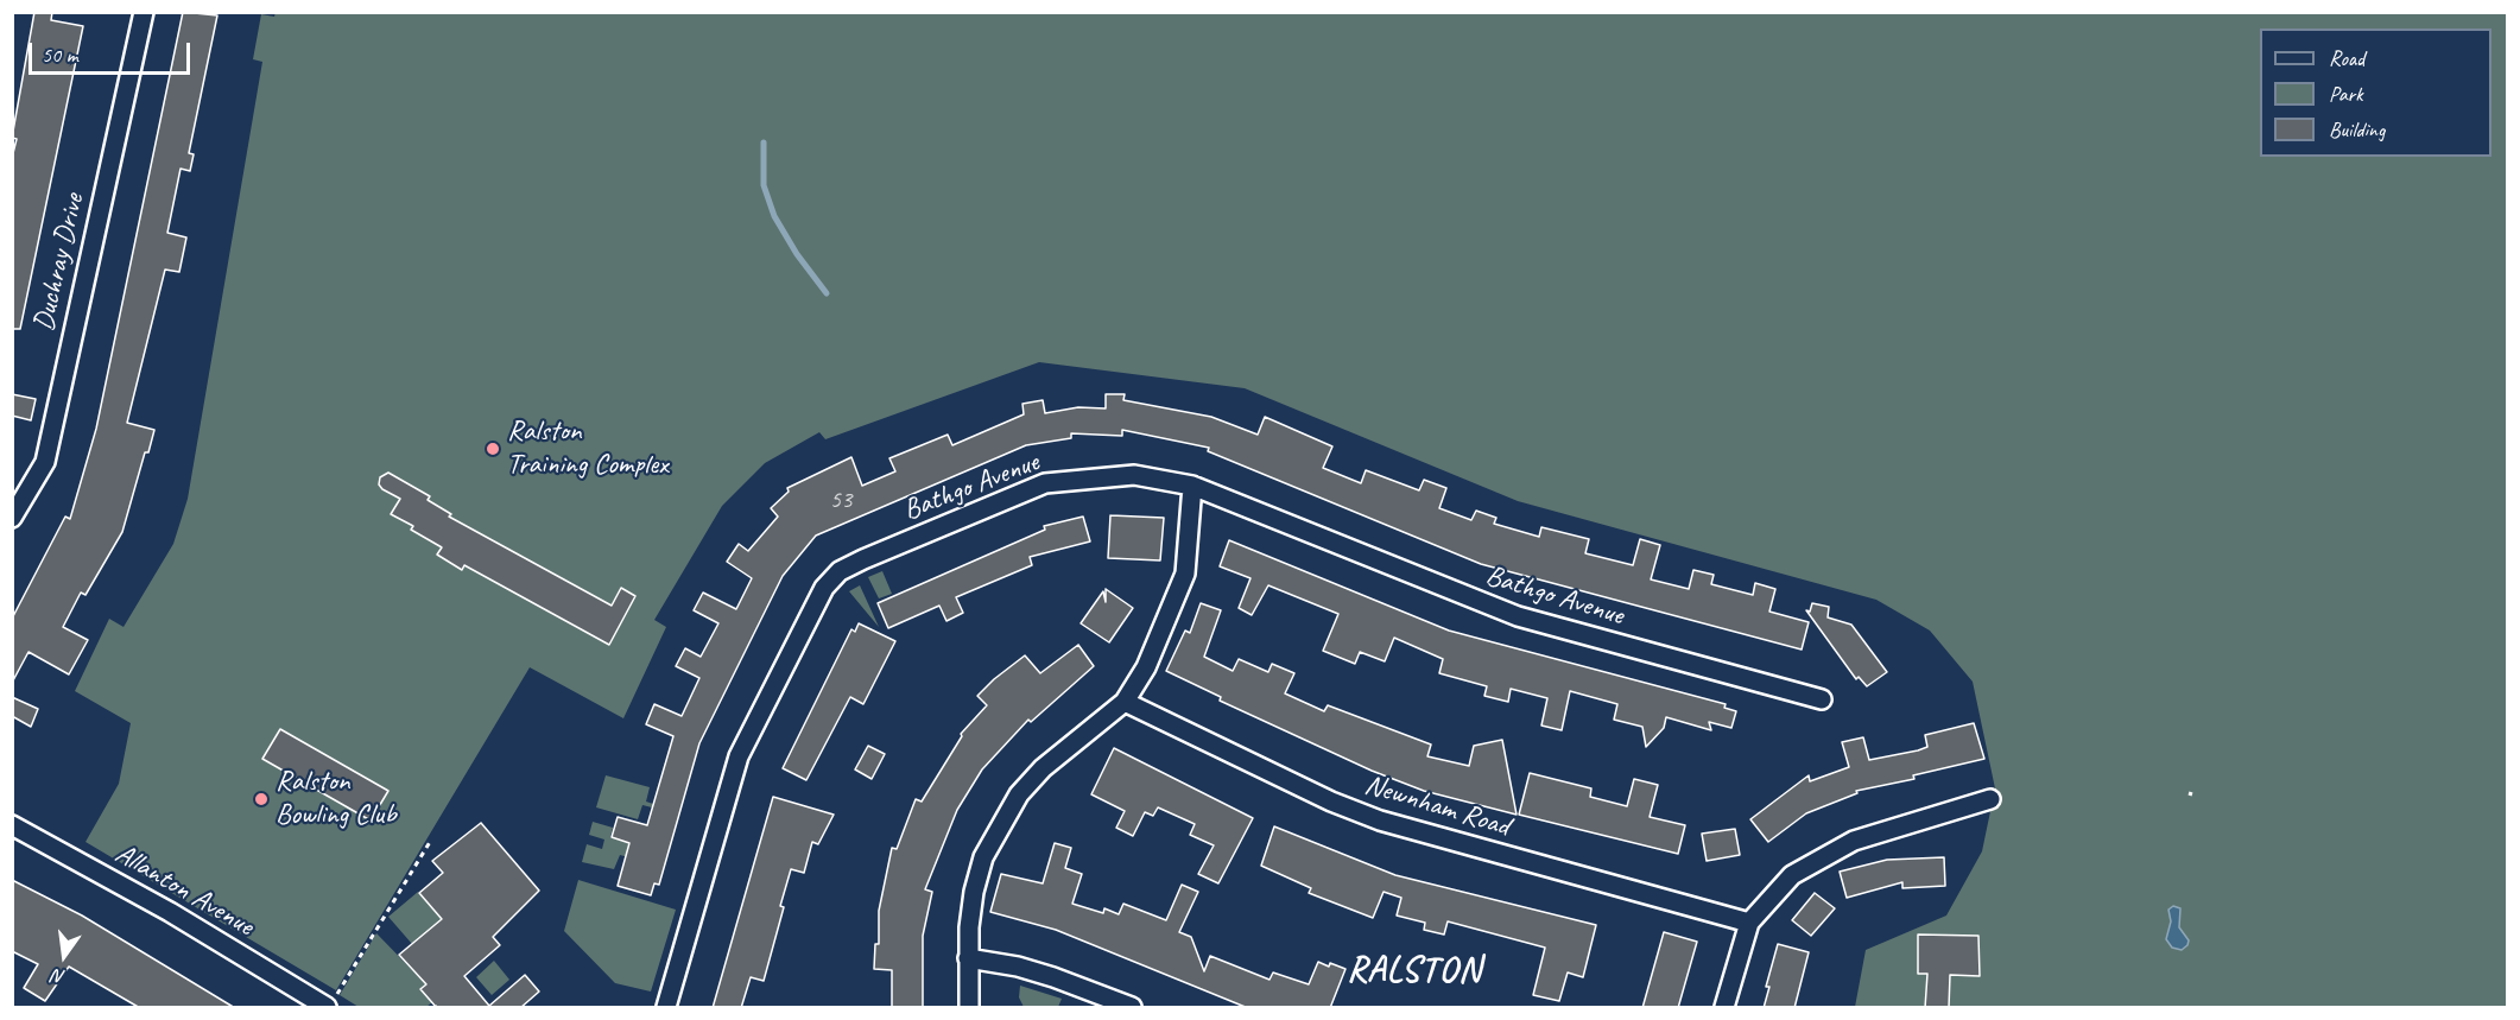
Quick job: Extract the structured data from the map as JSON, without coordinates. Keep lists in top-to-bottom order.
{
  "streets": {
    "street": [
      "Duchray Drive",
      "Bathgo Avenue",
      "Newnham Road",
      "Allanton Avenue"
    ]
  },
  "districts": ["RALSTON"],
  "places": ["Ralston Training Complex", "Ralston Bowling Club"],
  "house_numbers": ["53"],
  "legend": ["Road", "Park", "Building"],
  "scale_bar": "50 m",
  "north": "bottom"
}
